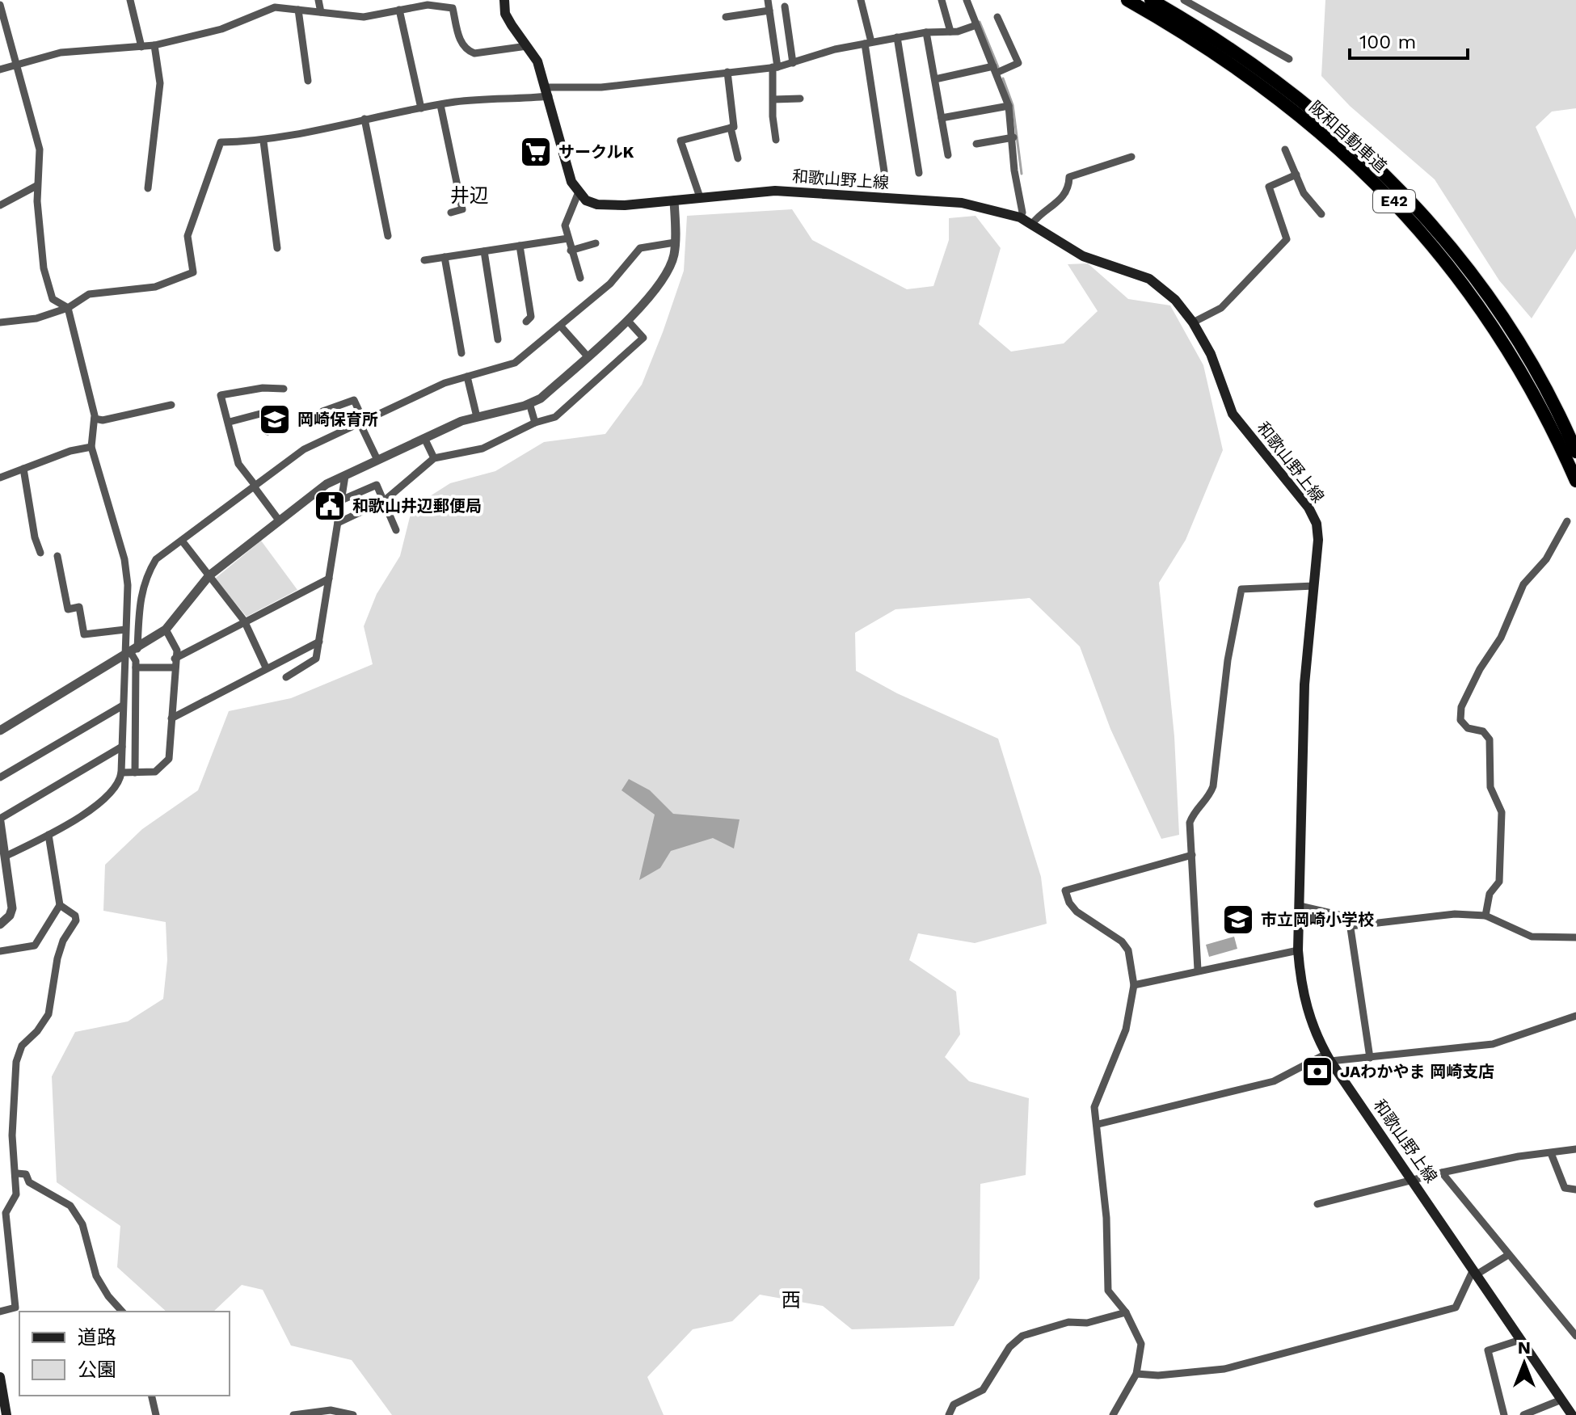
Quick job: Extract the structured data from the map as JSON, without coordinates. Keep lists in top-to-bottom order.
{
  "streets": {
    "highway": ["阪和自動車道", "E42"],
    "main road": ["和歌山野上線"]
  },
  "districts": ["井辺", "西"],
  "places": {
    "supermarket": ["サークルK"],
    "school or university": ["岡崎保育所", "市立岡崎小学校"],
    "public building": ["和歌山井辺郵便局"],
    "bank": ["JAわかやま 岡崎支店"]
  },
  "legend": ["道路", "公園"],
  "scale_bar": "100 m",
  "north": "top"
}
